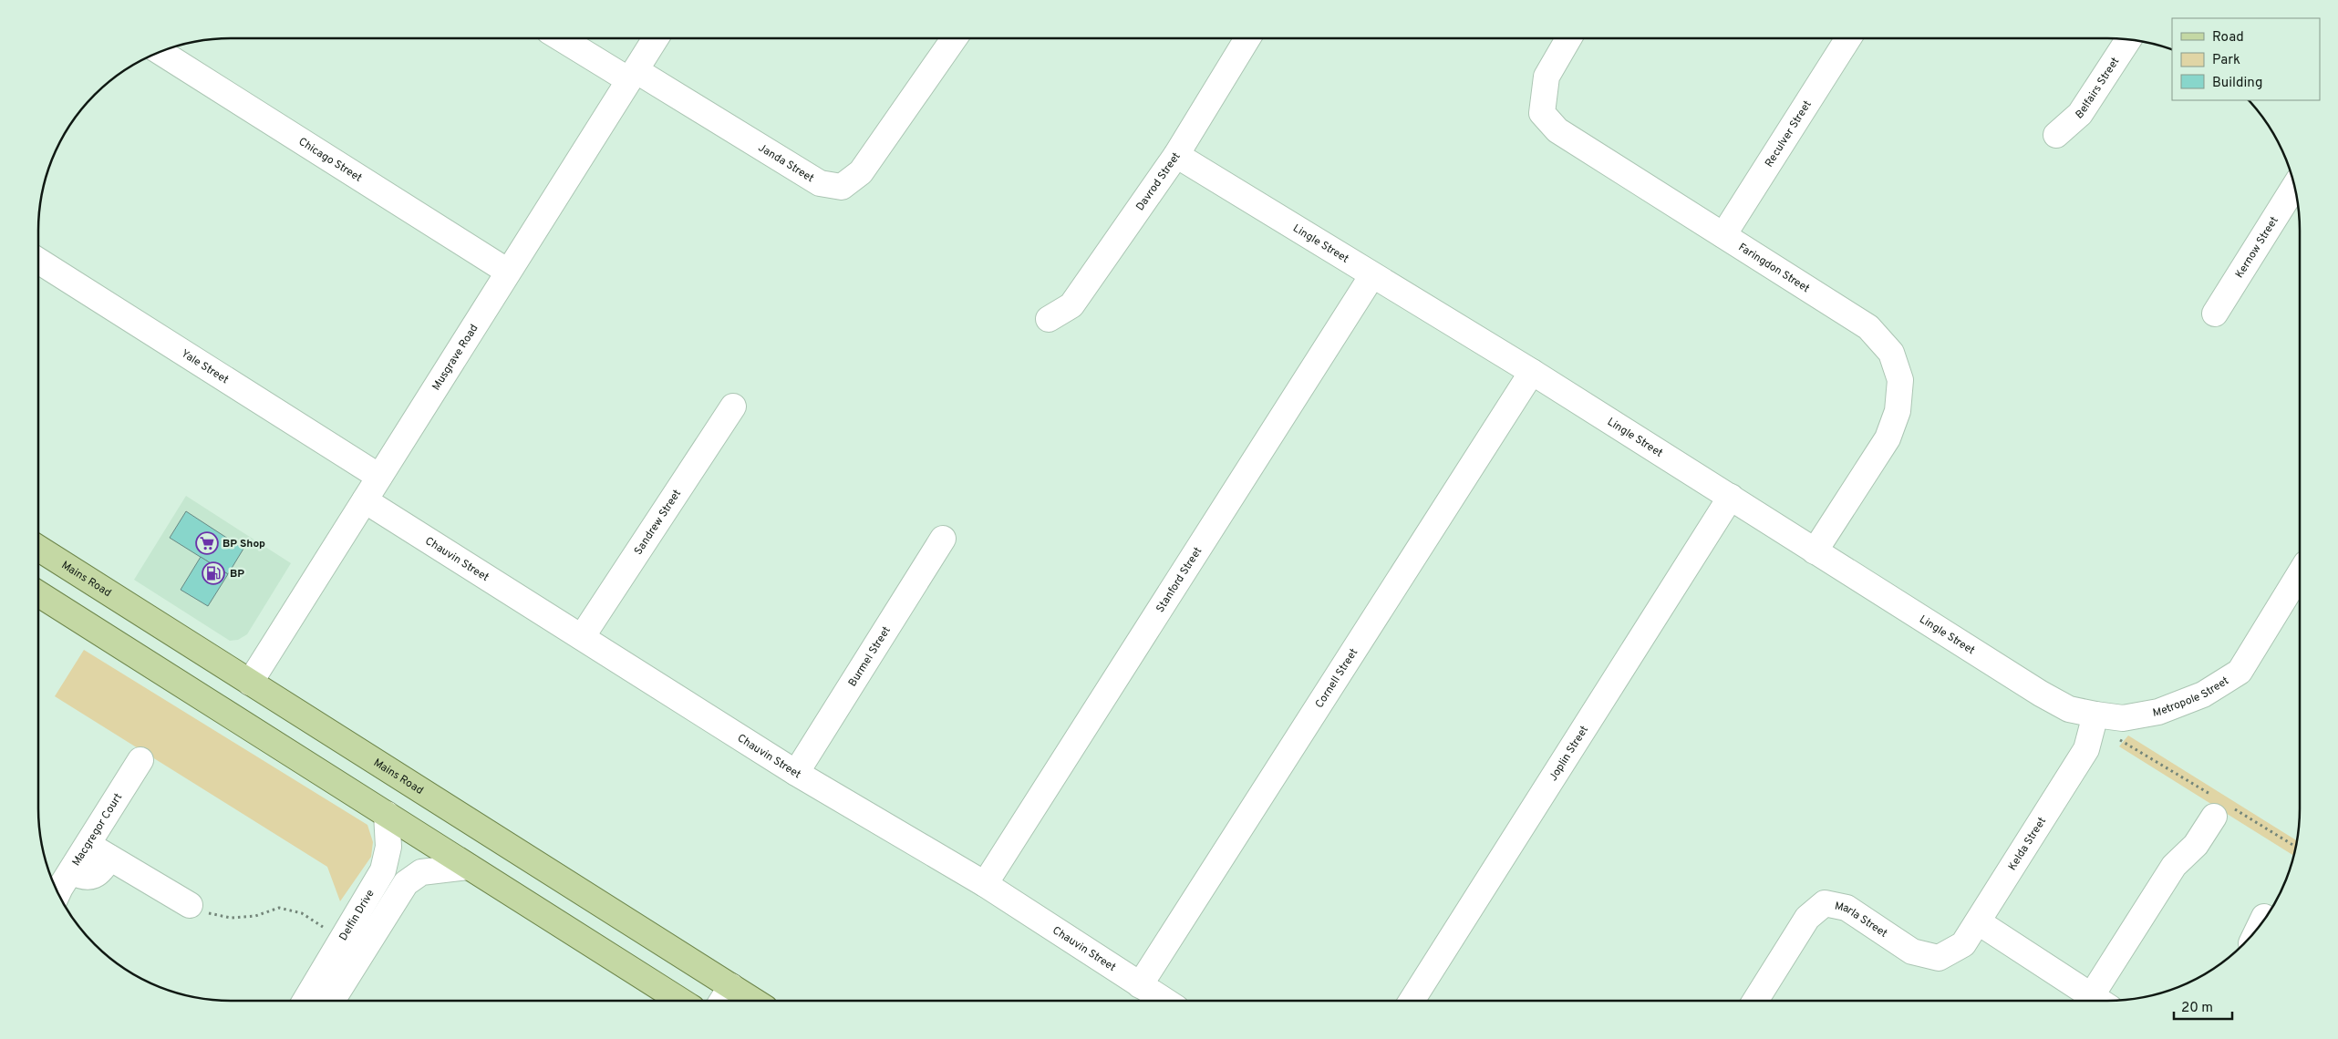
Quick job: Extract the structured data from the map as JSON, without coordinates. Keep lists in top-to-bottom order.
{
  "streets": {
    "main road": ["Mains Road"],
    "street": [
      "Belfairs Street",
      "Reculver Street",
      "Chicago Street",
      "Janda Street",
      "Davrod Street",
      "Lingle Street",
      "Kernow Street",
      "Faringdon Street",
      "Musgrave Road",
      "Yale Street",
      "Sandrew Street",
      "Chauvin Street",
      "Stanford Street",
      "Burmel Street",
      "Cornell Street",
      "Metropole Street",
      "Joplin Street",
      "Macgregor Court",
      "Kelda Street",
      "Delfin Drive",
      "Marla Street"
    ]
  },
  "crossings": [
    ["Reculver Street", "Faringdon Street"],
    ["Chicago Street", "Musgrave Road"],
    ["Janda Street", "Musgrave Road"],
    ["Davrod Street", "Lingle Street"],
    ["Lingle Street", "Faringdon Street"],
    ["Lingle Street", "Stanford Street"],
    ["Lingle Street", "Cornell Street"],
    ["Lingle Street", "Metropole Street"],
    ["Lingle Street", "Joplin Street"],
    ["Lingle Street", "Kelda Street"],
    ["Musgrave Road", "Yale Street"],
    ["Musgrave Road", "Chauvin Street"],
    ["Musgrave Road", "Mains Road"],
    ["Sandrew Street", "Chauvin Street"],
    ["Chauvin Street", "Stanford Street"],
    ["Chauvin Street", "Burmel Street"],
    ["Chauvin Street", "Cornell Street"],
    ["Metropole Street", "Kelda Street"],
    ["Kelda Street", "Marla Street"]
  ],
  "places": {
    "supermarket": ["BP Shop"],
    "fuel station": ["BP"]
  },
  "legend": ["Road", "Park", "Building"],
  "scale_bar": "20 m"
}
